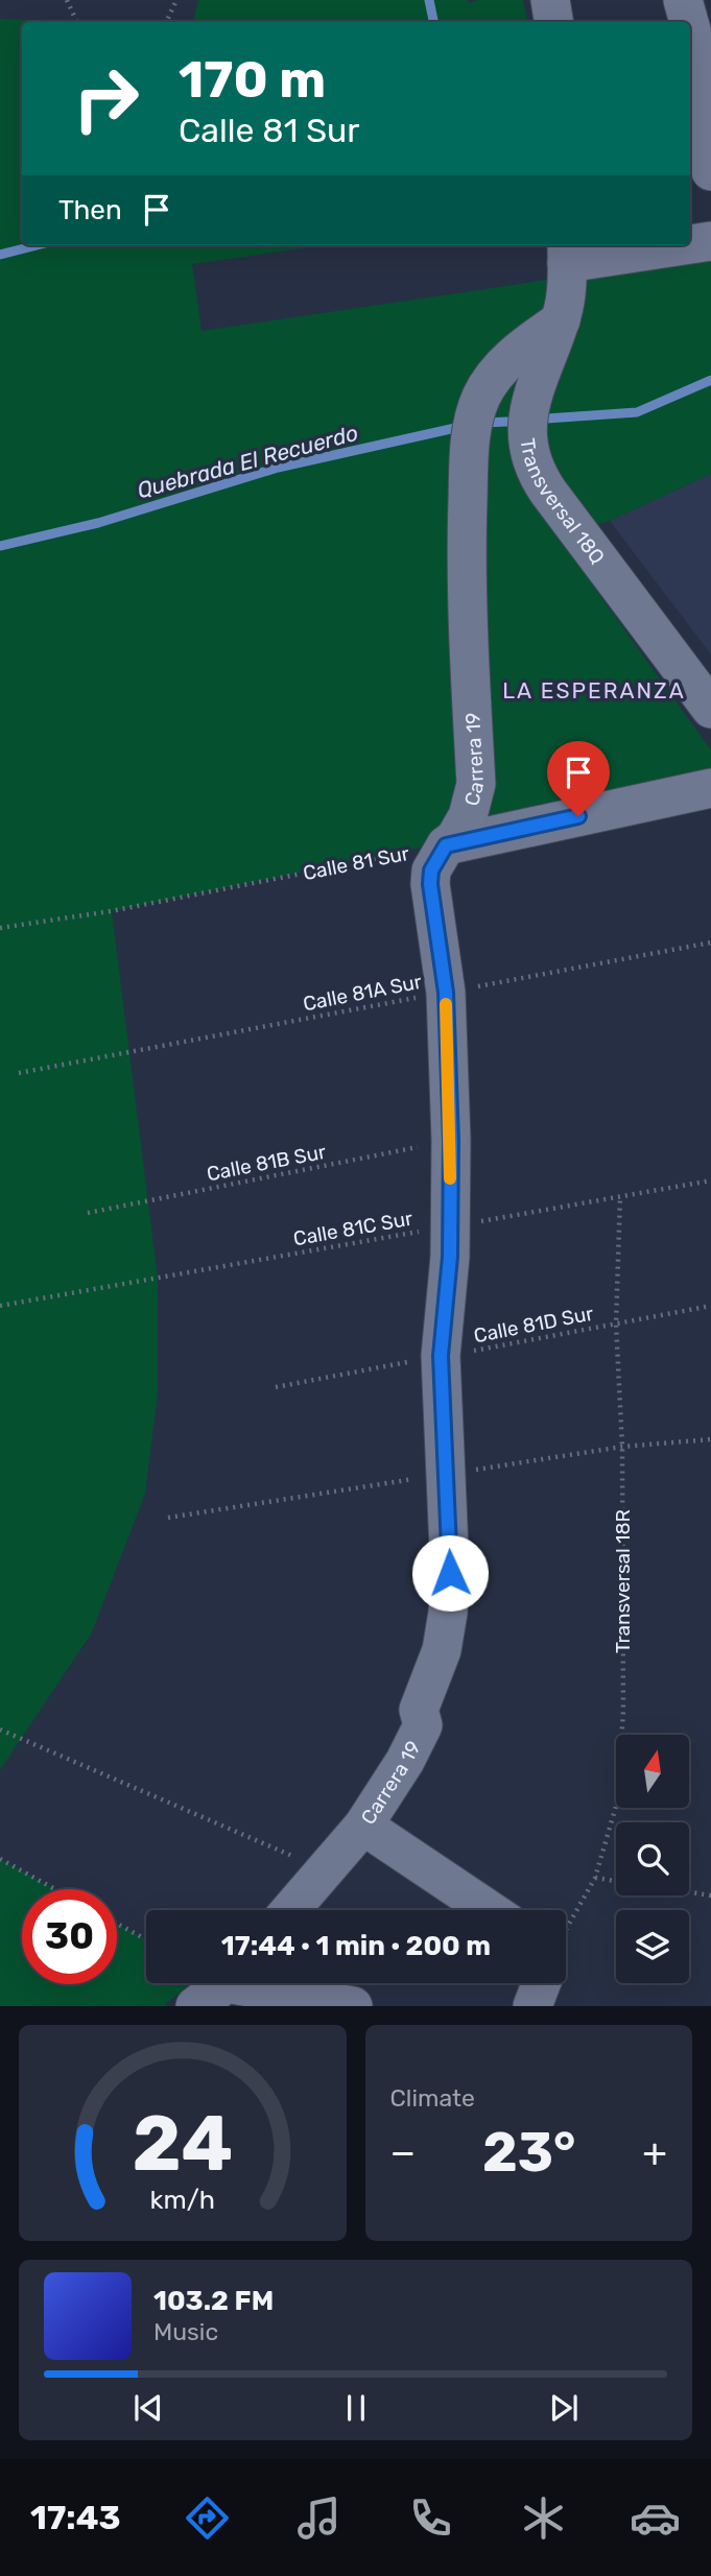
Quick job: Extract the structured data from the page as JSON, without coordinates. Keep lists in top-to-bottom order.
{
  "streets": {
    "street": ["Transversal 18Q", "Carrera 19"],
    "path": [
      "Calle 81 Sur",
      "Calle 81A Sur",
      "Calle 81B Sur",
      "Calle 81C Sur",
      "Calle 81D Sur",
      "Transversal 18R"
    ]
  },
  "crossings": [
    ["Transversal 18Q", "Carrera 19"],
    ["Carrera 19", "Calle 81 Sur"],
    ["Carrera 19", "Calle 81A Sur"],
    ["Carrera 19", "Calle 81B Sur"],
    ["Carrera 19", "Calle 81C Sur"],
    ["Carrera 19", "Calle 81D Sur"],
    ["Calle 81C Sur", "Transversal 18R"],
    ["Calle 81D Sur", "Transversal 18R"]
  ],
  "districts": ["LA ESPERANZA"],
  "water": ["Quebrada El Recuerdo"],
  "north": "top",
  "page": {
    "turn": ["170 m", "Calle 81 Sur"],
    "then": "Then",
    "limit": "30",
    "trip": "17:44 · 1 min · 200 m",
    "tile": "Climate",
    "heat": ["−", "23°", "+"],
    "song": ["103.2 FM", "Music"],
    "tabs": "17:43",
    "gauge": ["24", "km/h"]
  }
}
